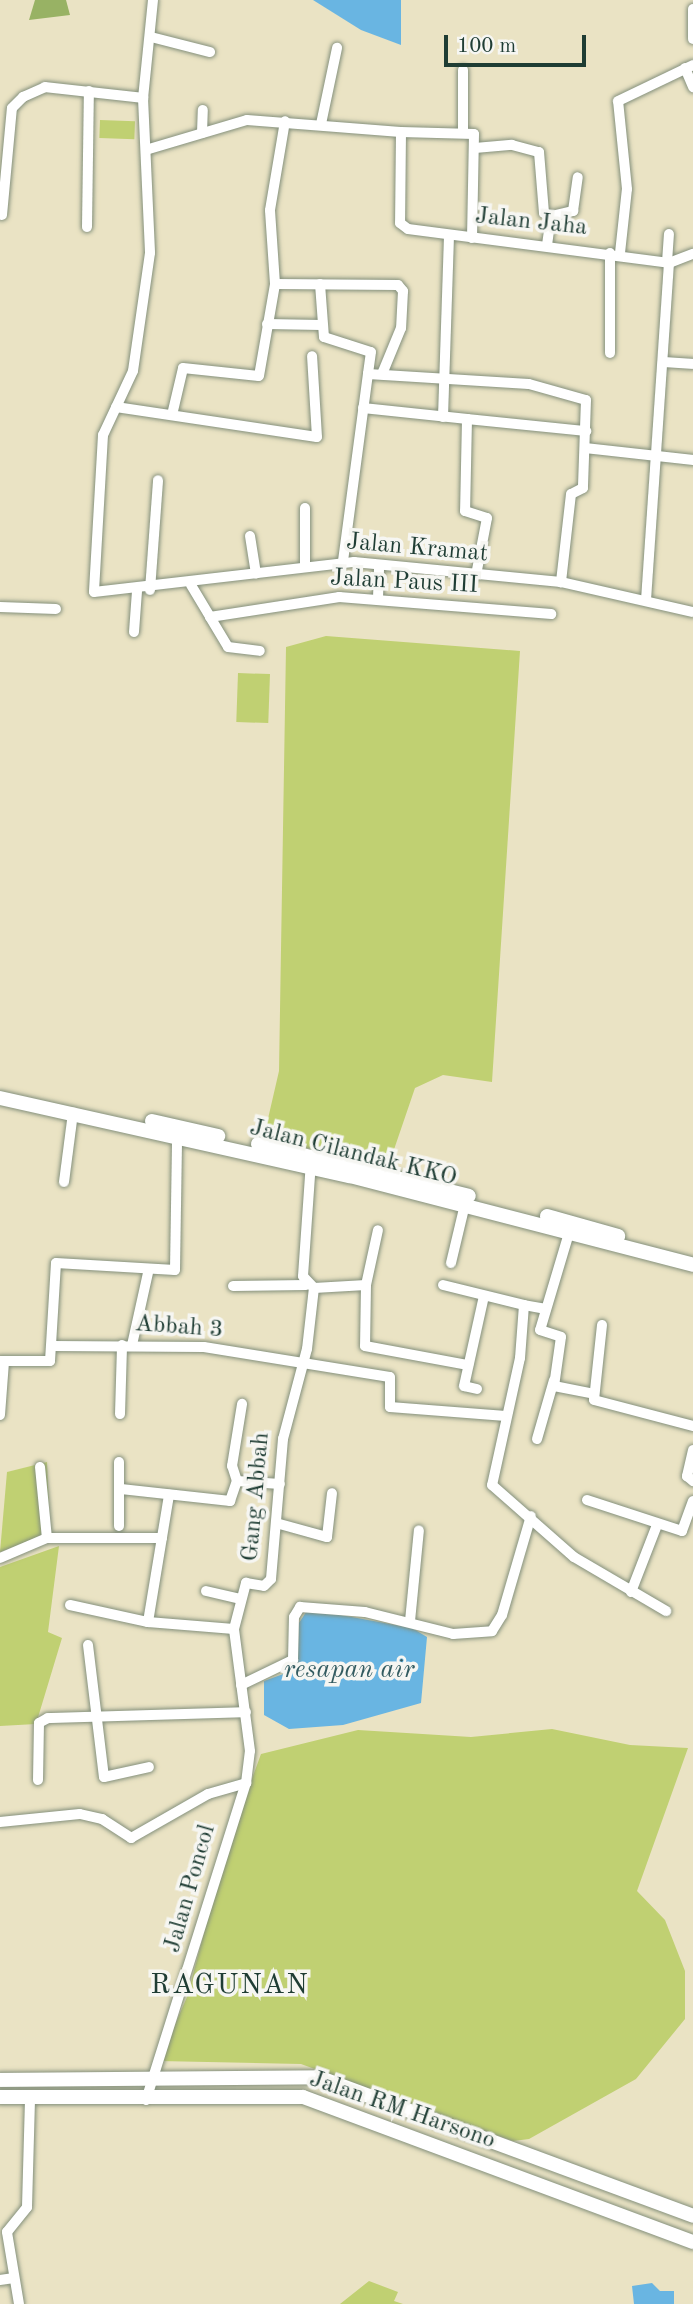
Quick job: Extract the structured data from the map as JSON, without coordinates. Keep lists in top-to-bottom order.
{
  "streets": {
    "main road": ["Jalan Cilandak KKO", "Jalan RM Harsono"],
    "street": [
      "Jalan Jaha",
      "Jalan Kramat",
      "Jalan Paus III",
      "Abbah 3",
      "Gang Abbah",
      "Jalan Poncol"
    ]
  },
  "crossings": [
    ["Jalan Cilandak KKO", "Gang Abbah"],
    ["Abbah 3", "Gang Abbah"],
    ["Jalan Poncol", "Jalan RM Harsono"]
  ],
  "districts": ["RAGUNAN"],
  "water": ["resapan air"],
  "scale_bar": "100 m"
}
